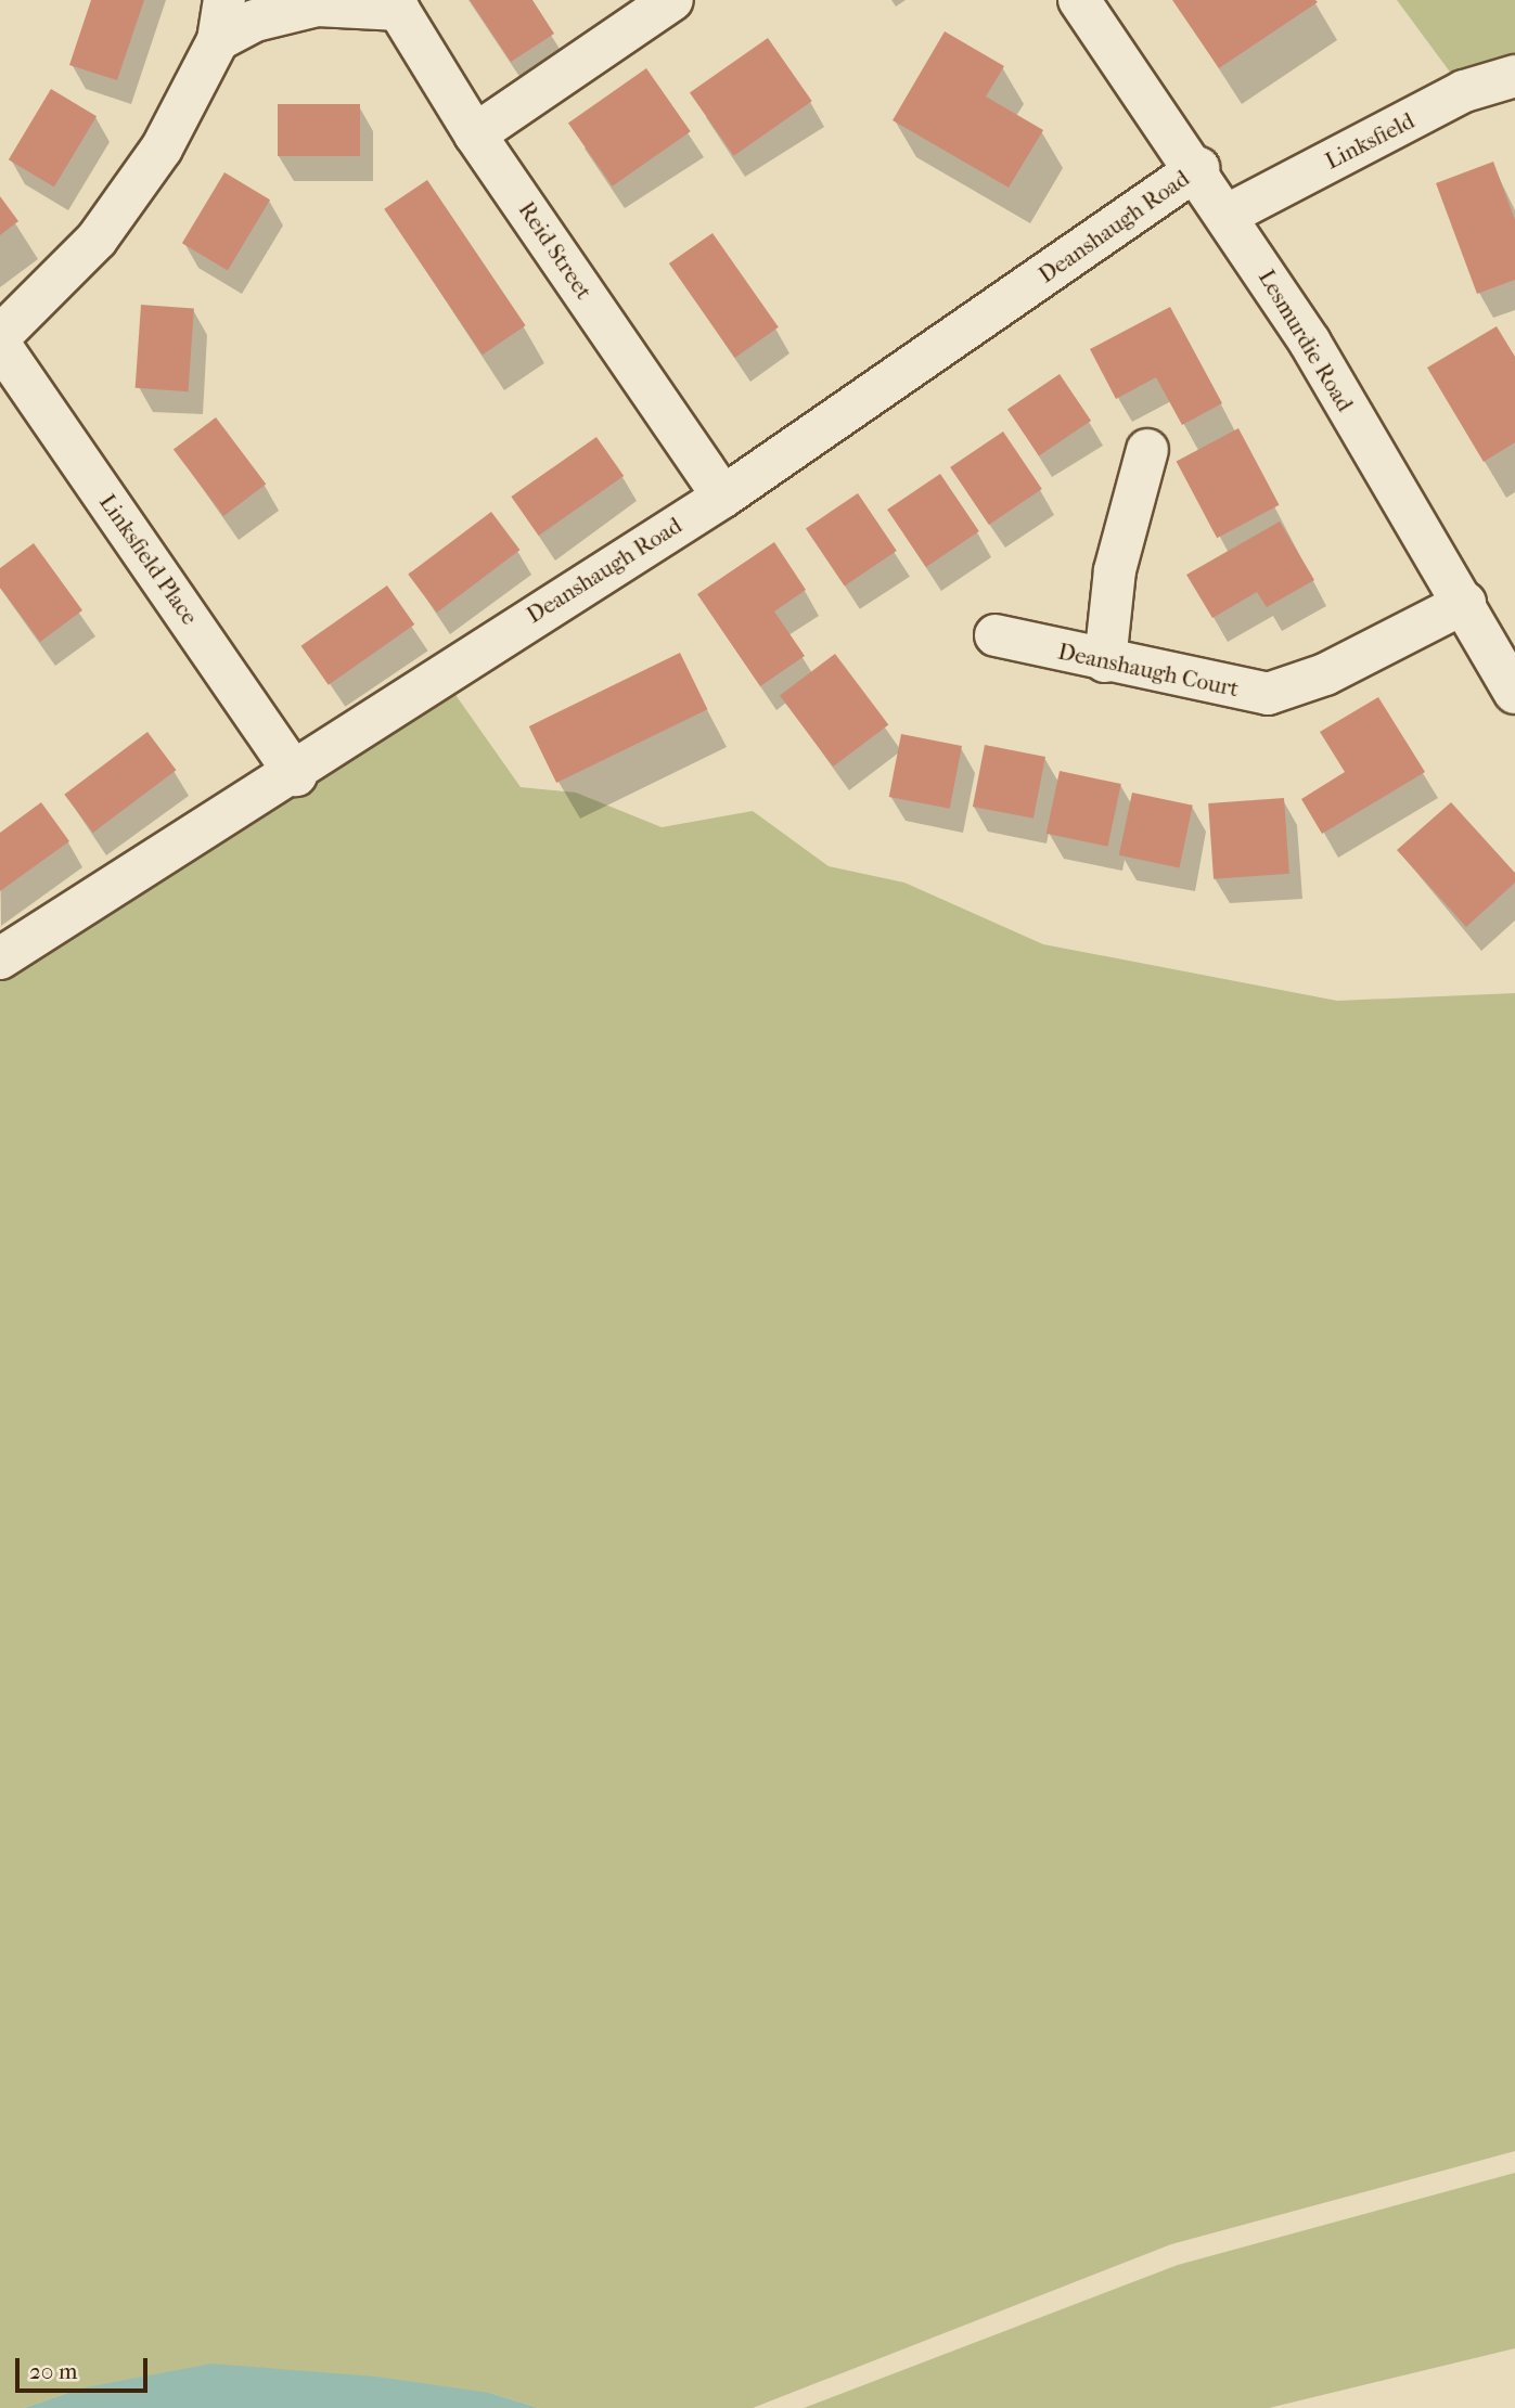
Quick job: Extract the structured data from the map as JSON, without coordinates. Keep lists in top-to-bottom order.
{
  "streets": {
    "street": [
      "Linksfield",
      "Deanshaugh Road",
      "Reid Street",
      "Lesmurdie Road",
      "Linksfield Place",
      "Deanshaugh Court"
    ]
  },
  "crossings": [
    ["Linksfield", "Lesmurdie Road"],
    ["Deanshaugh Road", "Reid Street"],
    ["Deanshaugh Road", "Lesmurdie Road"],
    ["Deanshaugh Road", "Linksfield Place"],
    ["Lesmurdie Road", "Deanshaugh Court"]
  ],
  "scale_bar": "20 m"
}
